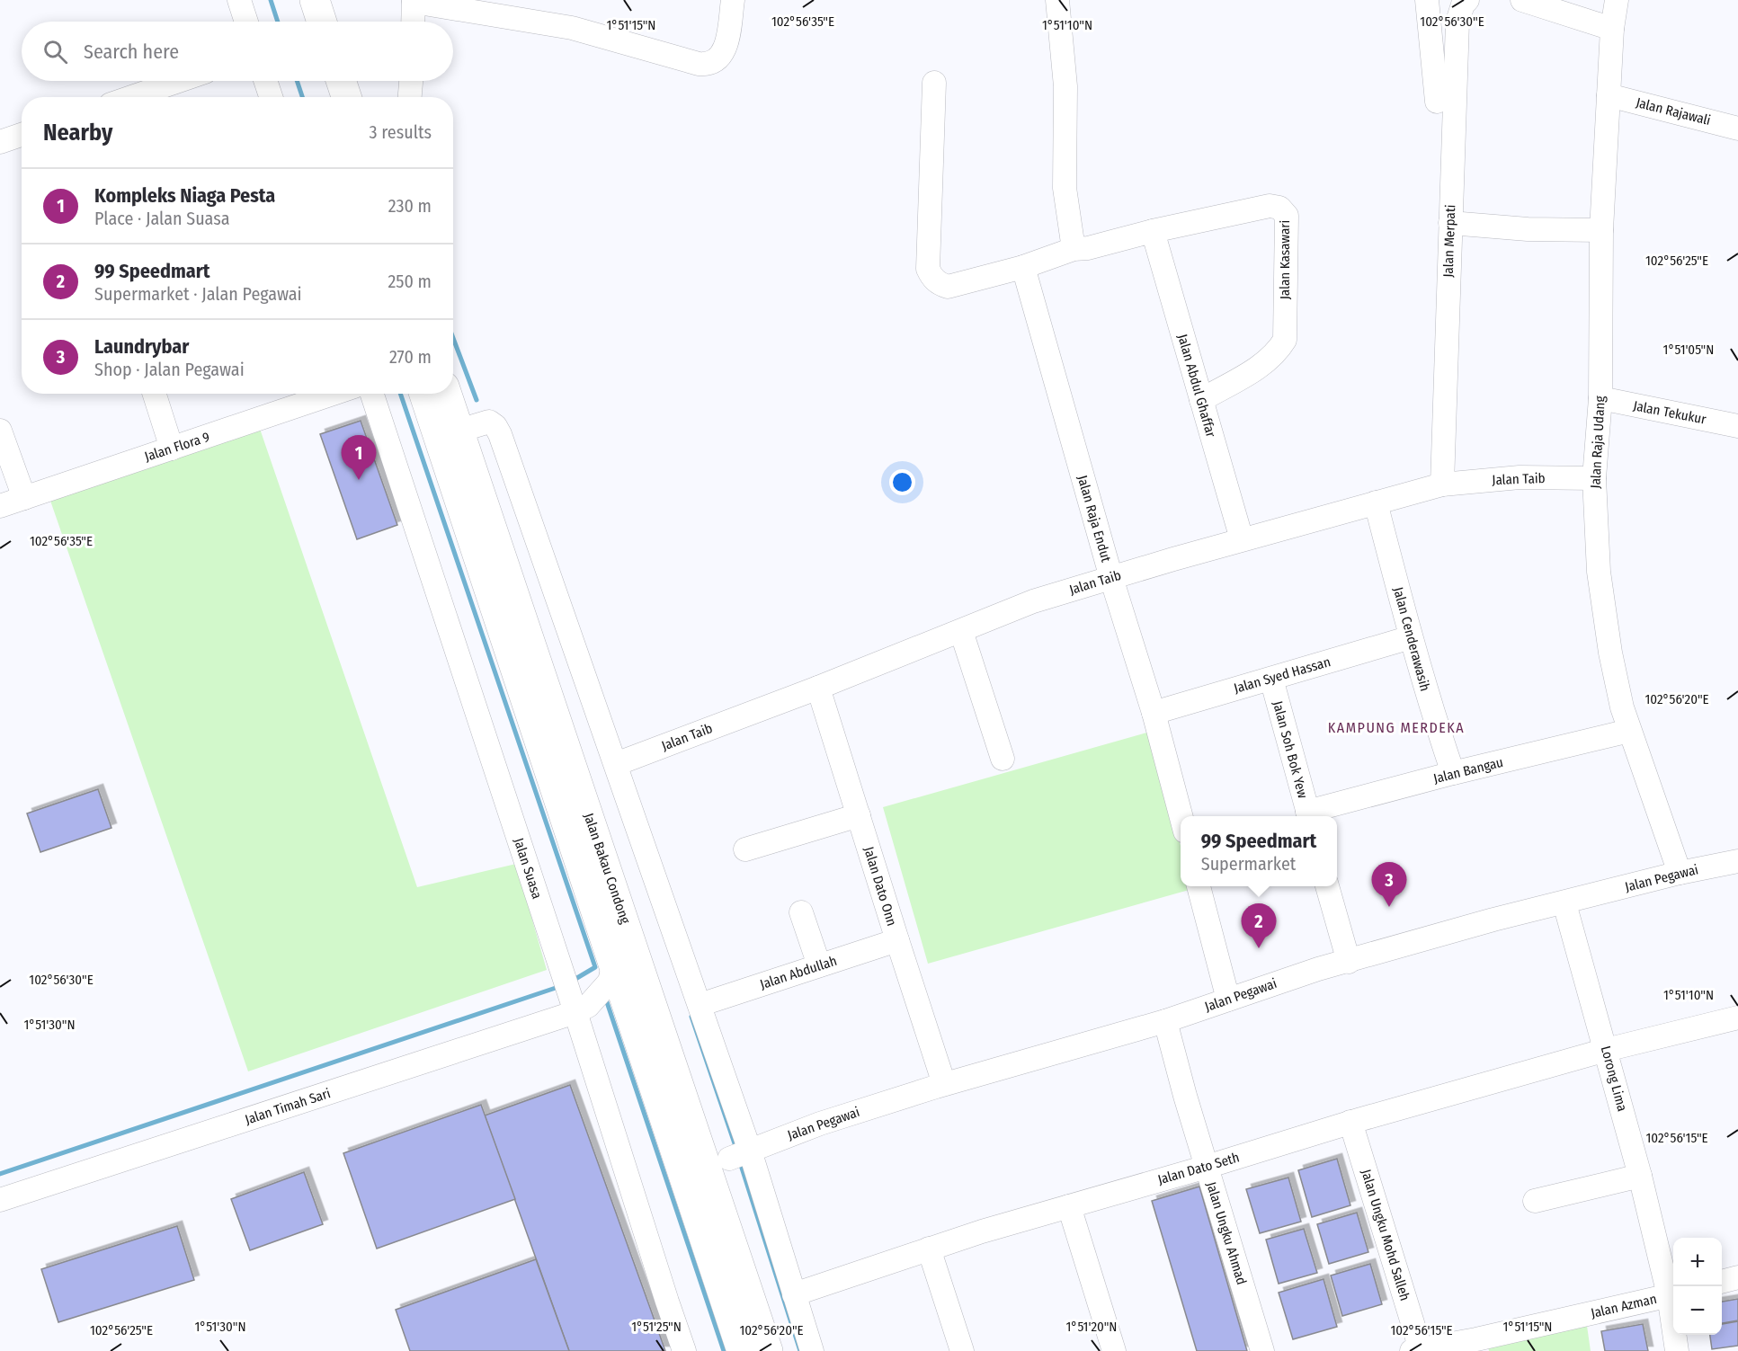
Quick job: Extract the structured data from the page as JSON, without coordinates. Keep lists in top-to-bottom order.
{
  "streets": {
    "main road": ["Jalan Bakau Condong"],
    "street": [
      "Jalan Rajawali",
      "Jalan Merpati",
      "Jalan Kasawari",
      "Jalan Abdul Ghaffar",
      "Jalan Tekukur",
      "Jalan Raja Udang",
      "Jalan Flora 9",
      "Jalan Taib",
      "Jalan Raja Endut",
      "Jalan Cenderawasih",
      "Jalan Syed Hassan",
      "Jalan Soh Bok Yew",
      "Jalan Bangau",
      "Jalan Suasa",
      "Jalan Pegawai",
      "Jalan Dato Onn",
      "Jalan Abdullah",
      "Lorong Lima",
      "Jalan Timah Sari",
      "Jalan Dato Seth",
      "Jalan Ungku Ahmad",
      "Jalan Ungku Mohd Salleh",
      "Jalan Azman"
    ]
  },
  "crossings": [
    ["Jalan Rajawali", "Jalan Raja Udang"],
    ["Jalan Merpati", "Jalan Taib"],
    ["Jalan Kasawari", "Jalan Abdul Ghaffar"],
    ["Jalan Abdul Ghaffar", "Jalan Taib"],
    ["Jalan Tekukur", "Jalan Raja Udang"],
    ["Jalan Raja Udang", "Jalan Taib"],
    ["Jalan Raja Udang", "Jalan Bangau"],
    ["Jalan Raja Udang", "Jalan Pegawai"],
    ["Jalan Taib", "Jalan Raja Endut"],
    ["Jalan Taib", "Jalan Cenderawasih"],
    ["Jalan Taib", "Jalan Dato Onn"],
    ["Jalan Raja Endut", "Jalan Syed Hassan"],
    ["Jalan Cenderawasih", "Jalan Syed Hassan"],
    ["Jalan Cenderawasih", "Jalan Bangau"],
    ["Jalan Syed Hassan", "Jalan Soh Bok Yew"],
    ["Jalan Soh Bok Yew", "Jalan Bangau"],
    ["Jalan Suasa", "Jalan Timah Sari"],
    ["Jalan Pegawai", "Jalan Dato Onn"],
    ["Jalan Pegawai", "Lorong Lima"],
    ["Jalan Pegawai", "Jalan Ungku Ahmad"],
    ["Jalan Dato Onn", "Jalan Abdullah"],
    ["Lorong Lima", "Jalan Dato Seth"],
    ["Lorong Lima", "Jalan Azman"],
    ["Jalan Dato Seth", "Jalan Ungku Ahmad"],
    ["Jalan Dato Seth", "Jalan Ungku Mohd Salleh"],
    ["Jalan Ungku Mohd Salleh", "Jalan Azman"]
  ],
  "districts": ["KAMPUNG MERDEKA"],
  "page": {
    "search": "Search here",
    "heading": ["Nearby", "3 results"],
    "list": [
      {
        "mark": "1",
        "name": "Kompleks Niaga Pesta",
        "note": "Place · Jalan Suasa",
        "value": "230 m"
      },
      {
        "mark": "2",
        "name": "99 Speedmart",
        "note": "Supermarket · Jalan Pegawai",
        "value": "250 m"
      },
      {
        "mark": "3",
        "name": "Laundrybar",
        "note": "Shop · Jalan Pegawai",
        "value": "270 m"
      }
    ],
    "pins": ["1", "3", "2"],
    "popup": ["99 Speedmart", "Supermarket"],
    "map_buttons": ["+", "−"]
  },
  "coordinates": [
    "102°56'35\"E",
    "102°56'30\"E",
    "1°51'15\"N",
    "1°51'10\"N",
    "102°56'25\"E",
    "1°51'05\"N",
    "102°56'20\"E",
    "1°51'30\"N",
    "102°56'15\"E",
    "1°51'25\"N",
    "1°51'20\"N"
  ]
}
